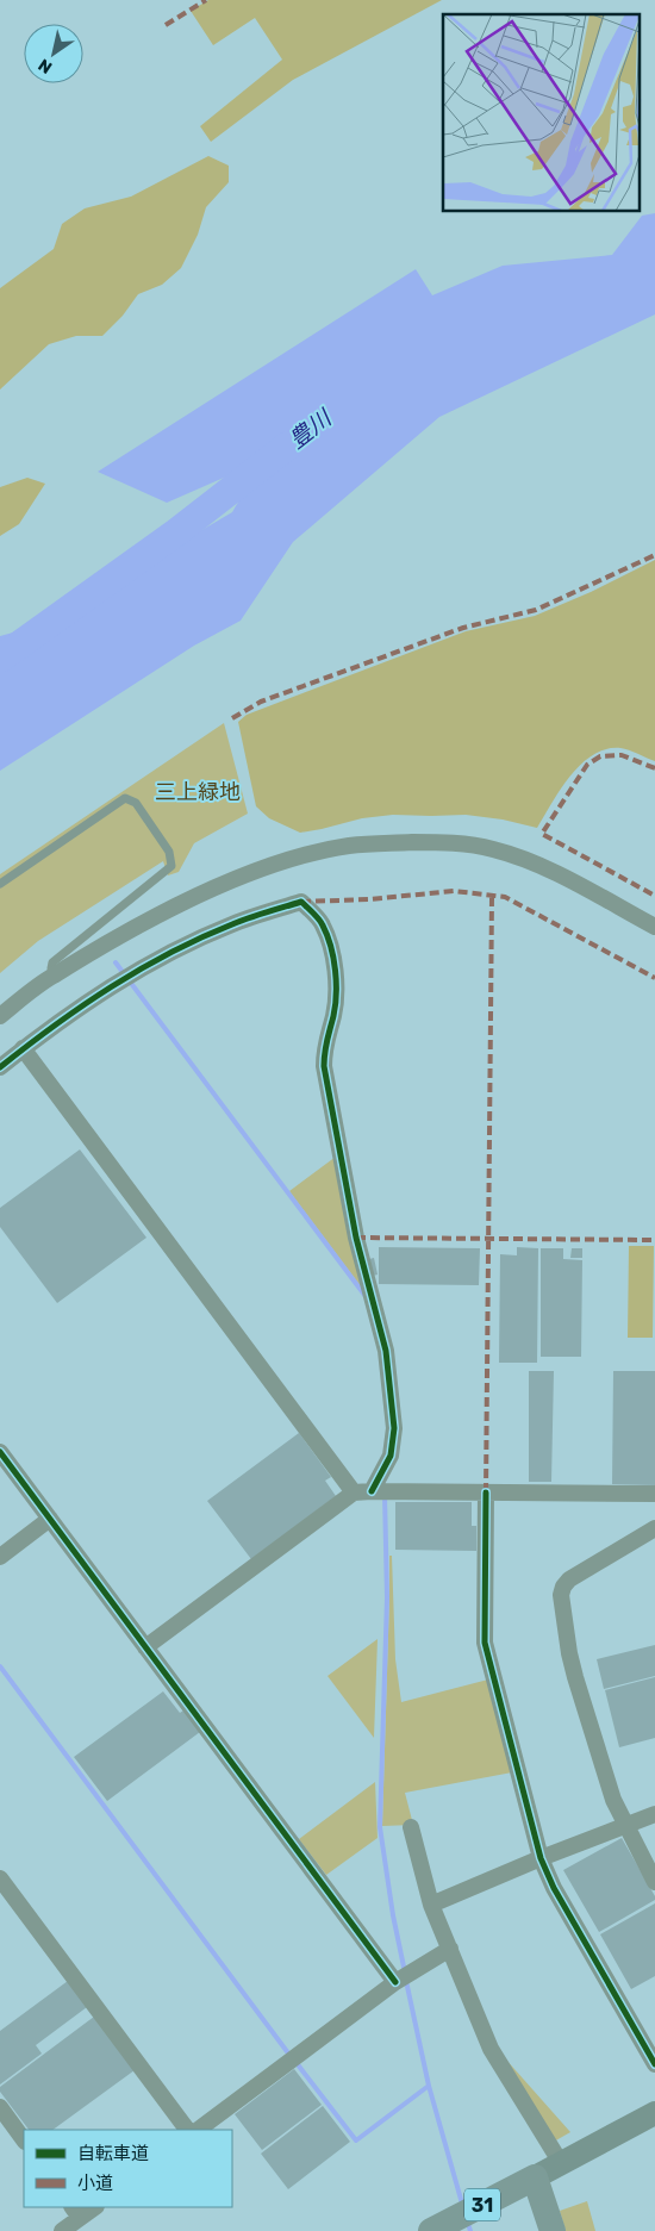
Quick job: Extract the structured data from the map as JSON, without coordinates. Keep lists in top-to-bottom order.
{
  "streets": {
    "main road": ["31"]
  },
  "water": ["豊川"],
  "parks": ["三上緑地"],
  "legend": ["自転車道", "小道"],
  "north": "bottom left"
}
